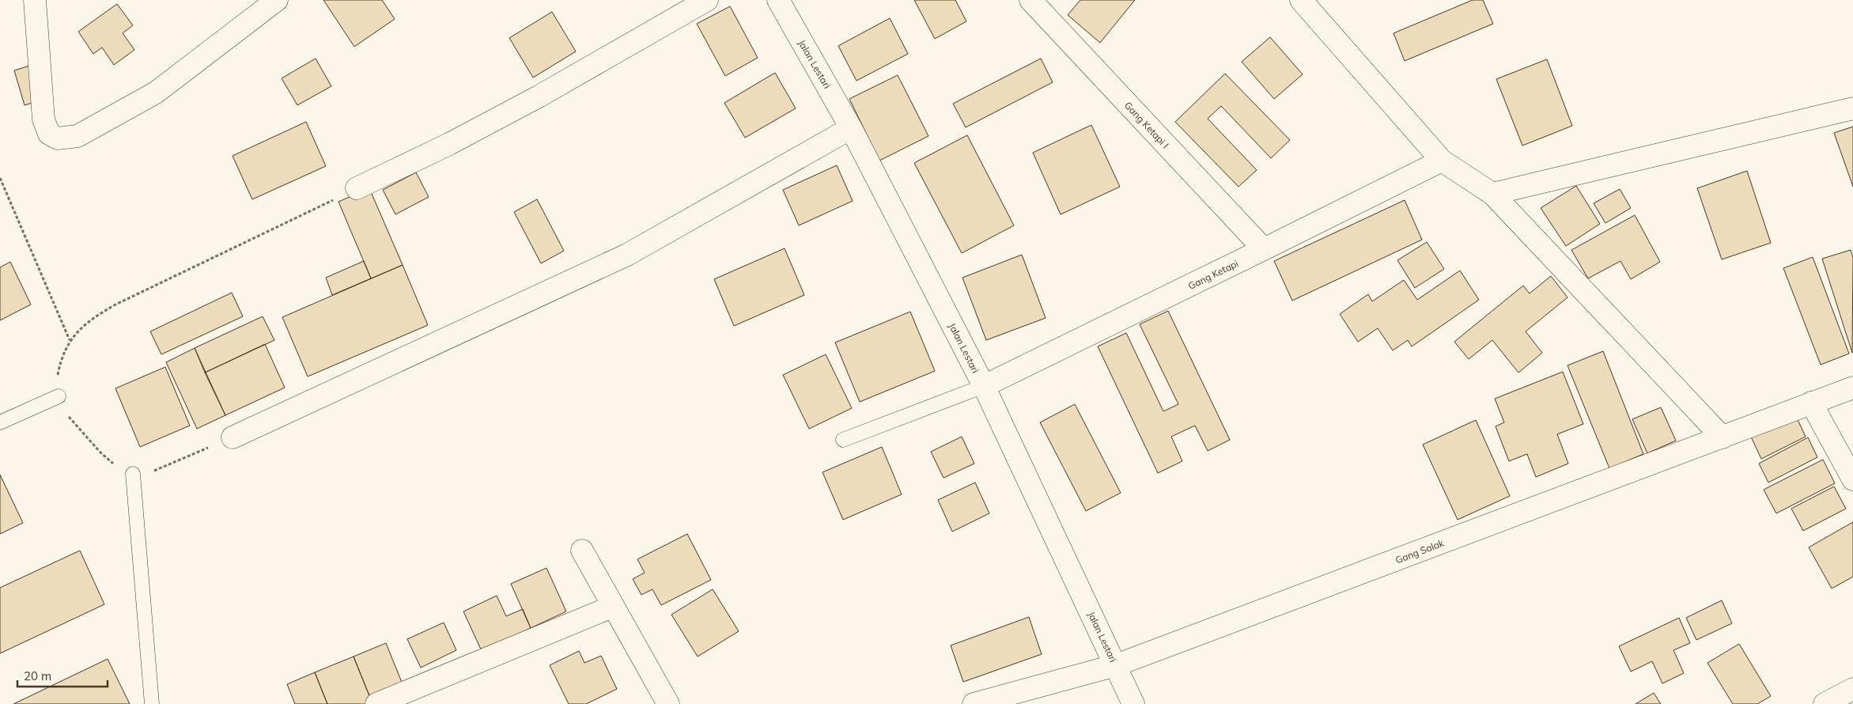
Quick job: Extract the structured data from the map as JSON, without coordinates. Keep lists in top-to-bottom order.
{
  "streets": {
    "street": [
      "Jalan Lestari",
      "Gang Ketapi I",
      "Gang Ketapi",
      "Gang Salak"
    ]
  },
  "crossings": [
    ["Jalan Lestari", "Gang Ketapi"],
    ["Jalan Lestari", "Gang Salak"],
    ["Gang Ketapi I", "Gang Ketapi"]
  ],
  "scale_bar": "20 m"
}
